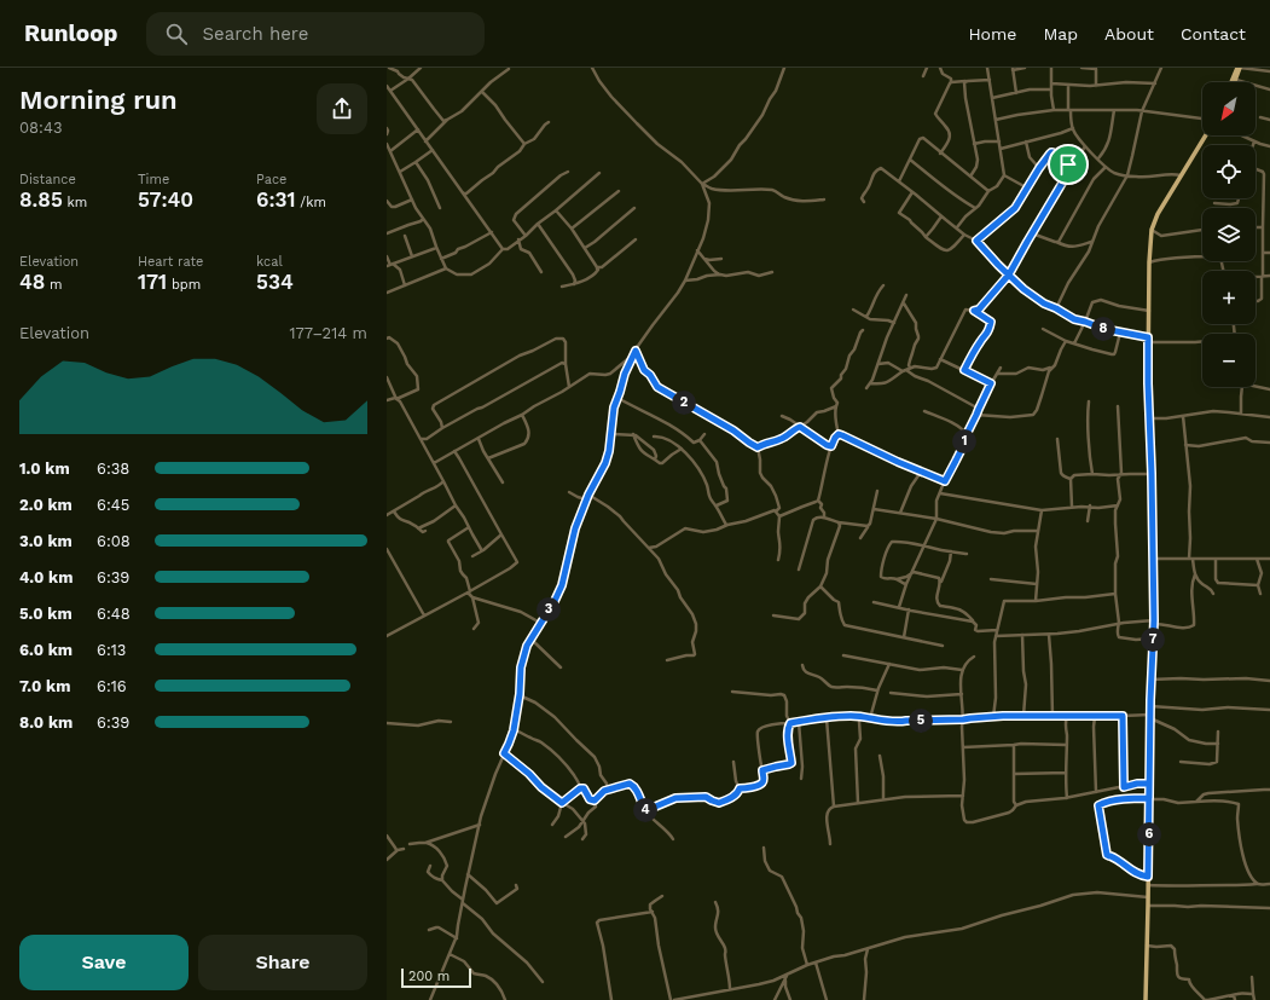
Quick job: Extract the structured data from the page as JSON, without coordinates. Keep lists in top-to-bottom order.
{
  "scale_bar": "200 m",
  "north": "bottom left",
  "page": {
    "header": "Runloop",
    "search": "Search here",
    "nav": [
      "Home",
      "Map",
      "About",
      "Contact"
    ],
    "heading": ["Morning run", "08:43"],
    "map_buttons": ["+", "−"],
    "stats": [
      ["Distance", "8.85 km"],
      ["Time", "57:40"],
      ["Pace", "6:31 /km"],
      ["Elevation", "48 m"],
      ["Heart rate", "171 bpm"],
      ["kcal", "534"]
    ],
    "chart": ["Elevation", "177–214 m"],
    "pins": [
      "8",
      "2",
      "1",
      "3",
      "7",
      "5",
      "4",
      "6"
    ],
    "list": [
      {
        "name": "1.0 km",
        "note": "6:38"
      },
      {
        "name": "2.0 km",
        "note": "6:45"
      },
      {
        "name": "3.0 km",
        "note": "6:08"
      },
      {
        "name": "4.0 km",
        "note": "6:39"
      },
      {
        "name": "5.0 km",
        "note": "6:48"
      },
      {
        "name": "6.0 km",
        "note": "6:13"
      },
      {
        "name": "7.0 km",
        "note": "6:16"
      },
      {
        "name": "8.0 km",
        "note": "6:39"
      }
    ],
    "buttons": ["Save", "Share"],
    "scale": "200 m"
  }
}
